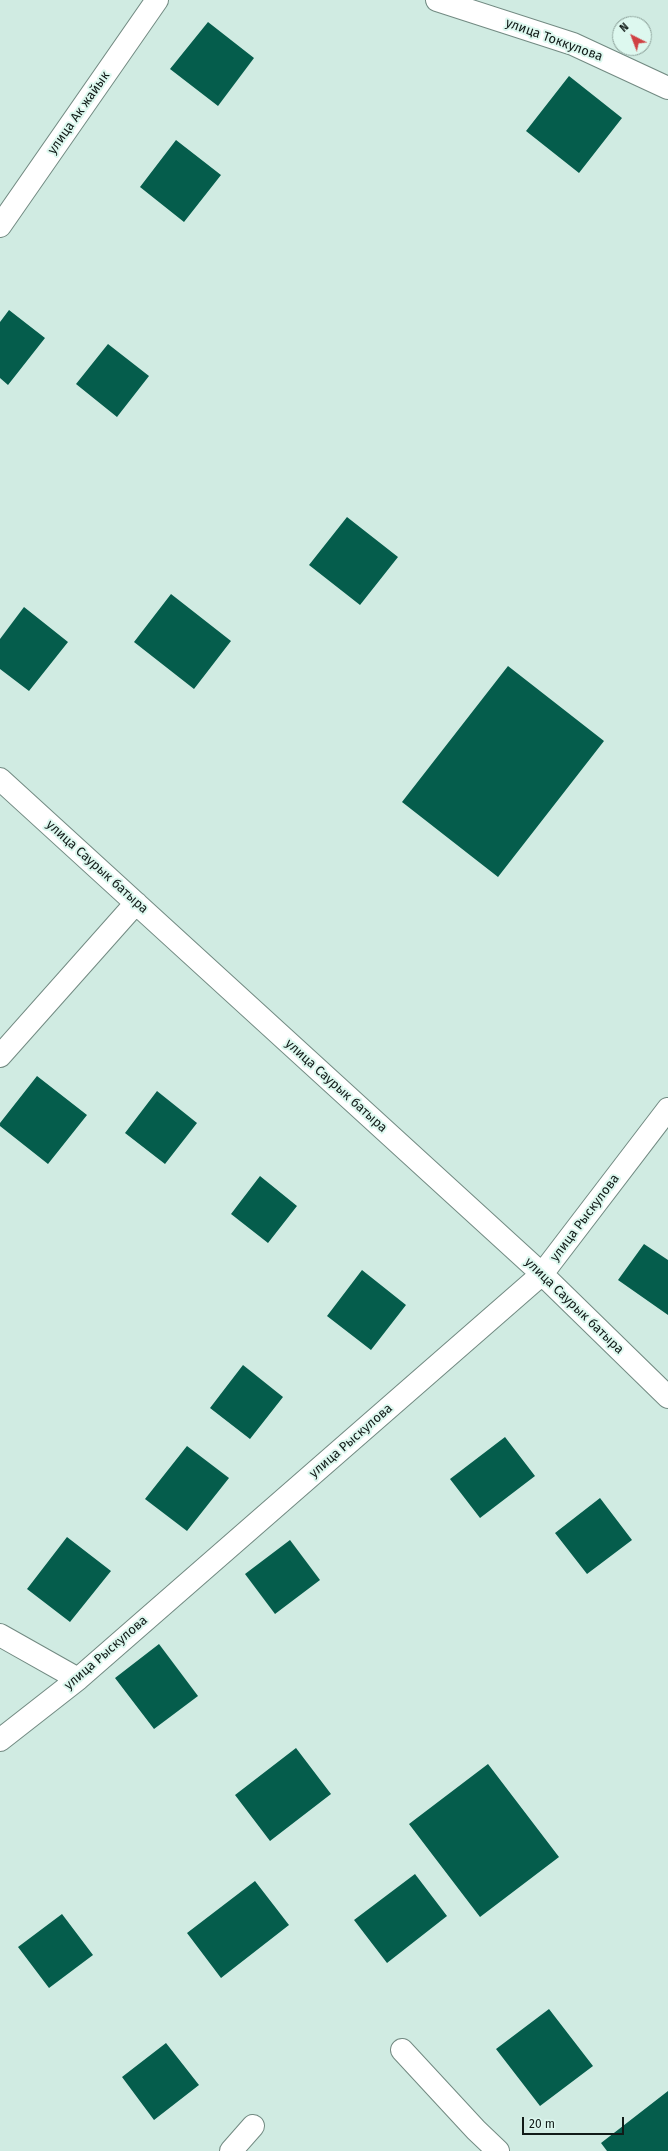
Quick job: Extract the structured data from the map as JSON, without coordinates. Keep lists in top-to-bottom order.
{
  "streets": {
    "street": [
      "улица Токкулова",
      "улица Ак жайык",
      "улица Саурык батыра",
      "улица Рыскулова"
    ]
  },
  "crossings": [
    ["улица Саурык батыра", "улица Рыскулова"]
  ],
  "scale_bar": "20 m",
  "north": "top left"
}
